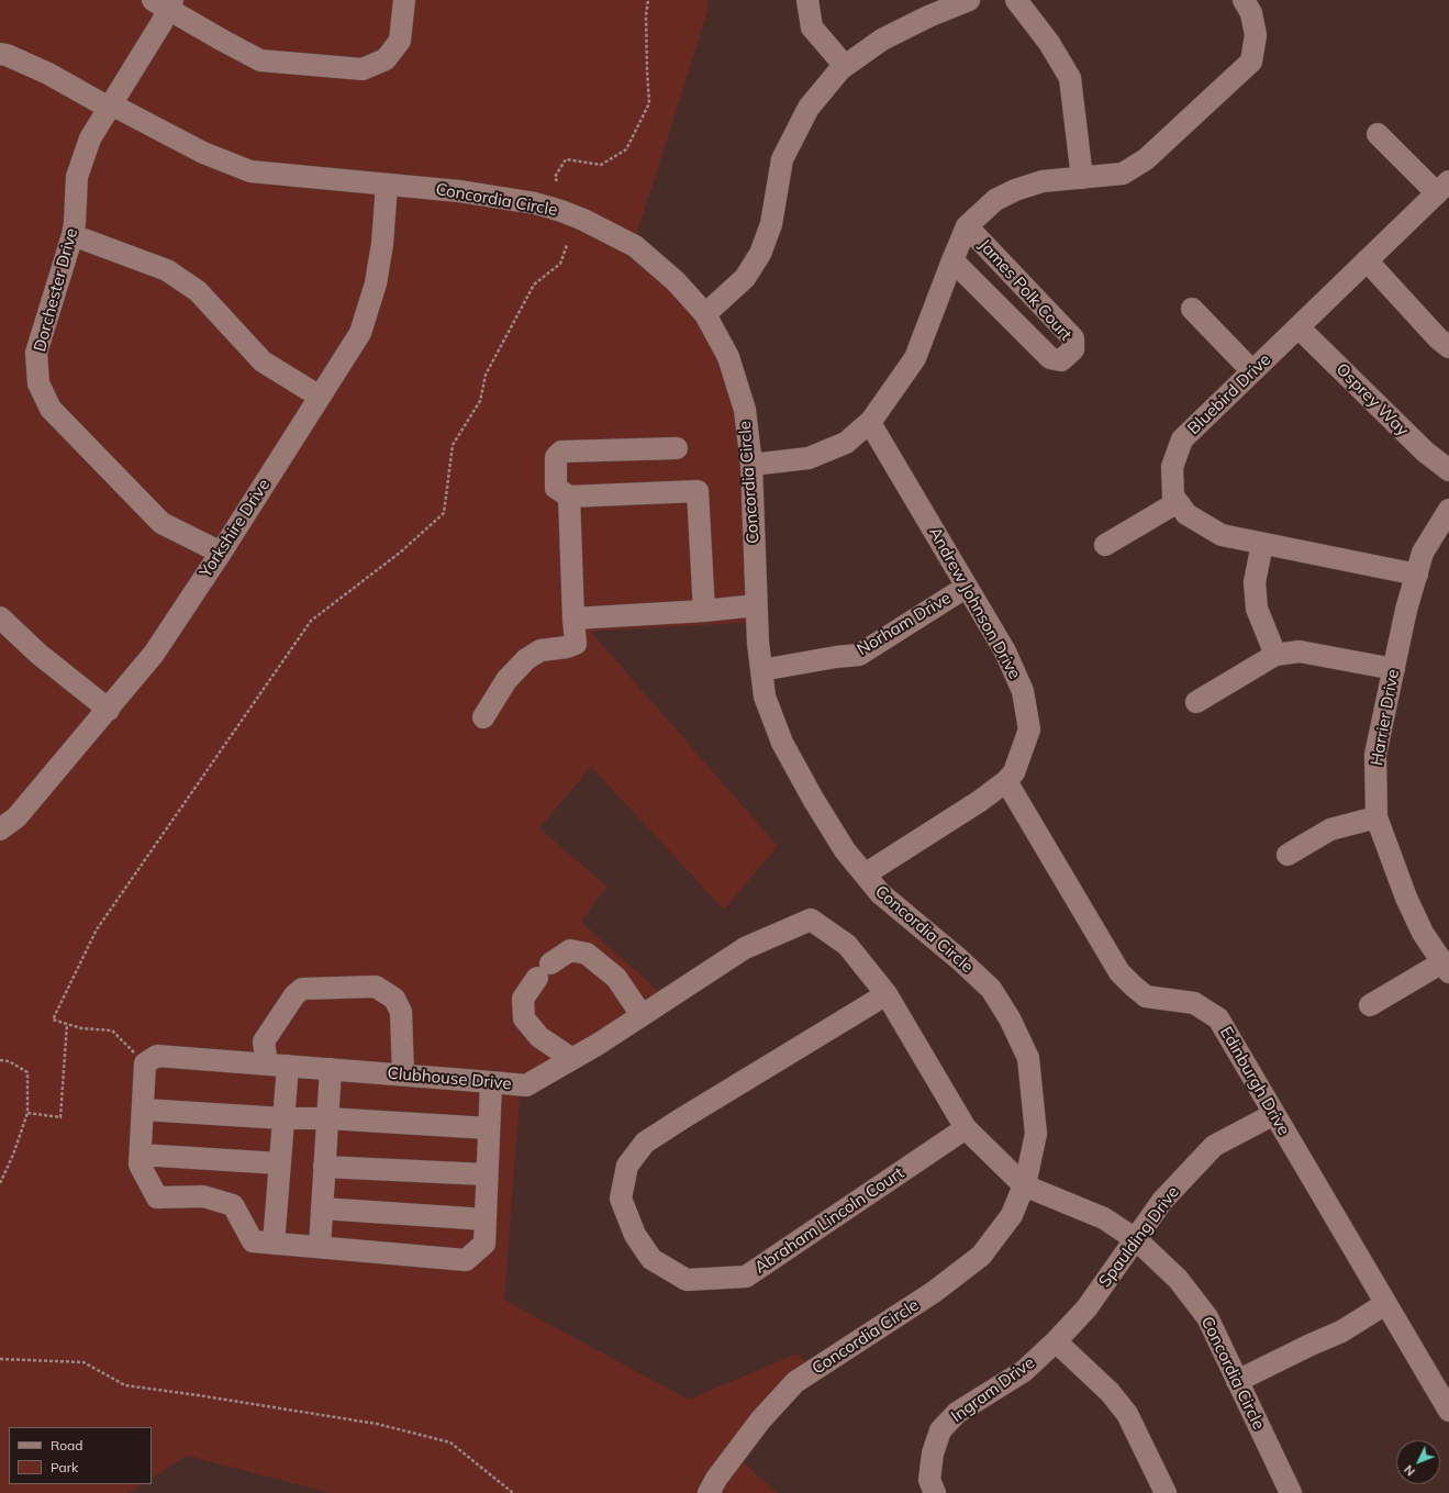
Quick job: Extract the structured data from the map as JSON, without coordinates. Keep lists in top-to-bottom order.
{
  "streets": {
    "street": [
      "Concordia Circle",
      "Dorchester Drive",
      "James Polk Court",
      "Bluebird Drive",
      "Osprey Way",
      "Yorkshire Drive",
      "Andrew Johnson Drive",
      "Norham Drive",
      "Harrier Drive",
      "Clubhouse Drive",
      "Edinburgh Drive",
      "Abraham Lincoln Court",
      "Spaulding Drive",
      "Ingram Drive"
    ]
  },
  "crossings": [
    ["Concordia Circle", "Dorchester Drive"],
    ["Concordia Circle", "Yorkshire Drive"],
    ["Concordia Circle", "Andrew Johnson Drive"],
    ["Concordia Circle", "Norham Drive"],
    ["Concordia Circle", "Spaulding Drive"],
    ["Dorchester Drive", "Yorkshire Drive"],
    ["Bluebird Drive", "Osprey Way"],
    ["Bluebird Drive", "Harrier Drive"],
    ["Andrew Johnson Drive", "Norham Drive"],
    ["Andrew Johnson Drive", "Edinburgh Drive"],
    ["Clubhouse Drive", "Abraham Lincoln Court"],
    ["Edinburgh Drive", "Spaulding Drive"],
    ["Spaulding Drive", "Ingram Drive"]
  ],
  "legend": ["Road", "Park"],
  "north": "bottom left"
}
